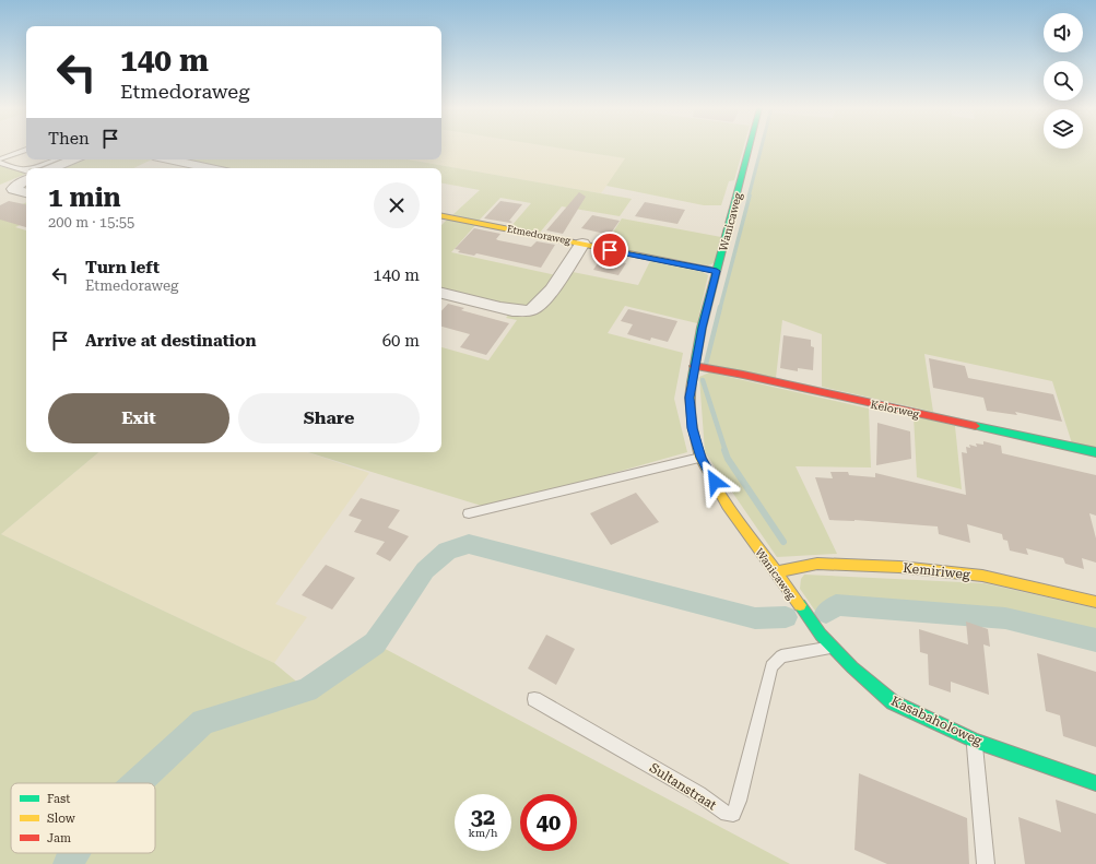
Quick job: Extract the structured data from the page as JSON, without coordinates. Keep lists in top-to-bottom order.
{
  "streets": {
    "street": [
      "Wanicaweg",
      "Etmedoraweg",
      "Kelorweg",
      "Kemiriweg",
      "Kasabaholoweg"
    ],
    "lane": ["Sultanstraat"]
  },
  "crossings": [
    ["Wanicaweg", "Etmedoraweg"],
    ["Wanicaweg", "Kelorweg"],
    ["Wanicaweg", "Kemiriweg"],
    ["Wanicaweg", "Kasabaholoweg"],
    ["Kasabaholoweg", "Sultanstraat"]
  ],
  "legend": ["Fast", "Slow", "Jam"],
  "page": {
    "turn": ["140 m", "Etmedoraweg"],
    "then": "Then",
    "heading": ["1 min", "200 m · 15:55"],
    "list": [
      {
        "name": "Turn left",
        "note": "Etmedoraweg",
        "value": "140 m"
      },
      {
        "name": "Arrive at destination",
        "value": "60 m"
      }
    ],
    "buttons": ["Exit", "Share"],
    "speed": "32 km/h",
    "limit": "40"
  }
}
